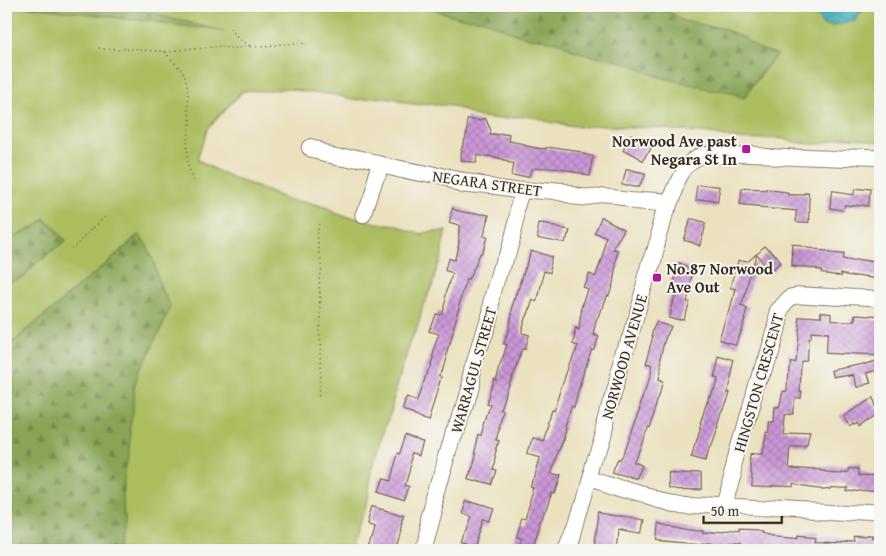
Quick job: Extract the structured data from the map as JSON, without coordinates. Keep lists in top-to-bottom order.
{
  "streets": {
    "street": [
      "NEGARA STREET",
      "NORWOOD AVENUE",
      "WARRAGUL STREET",
      "HINGSTON CRESCENT"
    ]
  },
  "crossings": [
    ["NEGARA STREET", "NORWOOD AVENUE"],
    ["NEGARA STREET", "WARRAGUL STREET"]
  ],
  "places": {
    "transit": ["Norwood Ave past Negara St In", "No.87 Norwood Ave Out"]
  },
  "scale_bar": "50 m"
}
